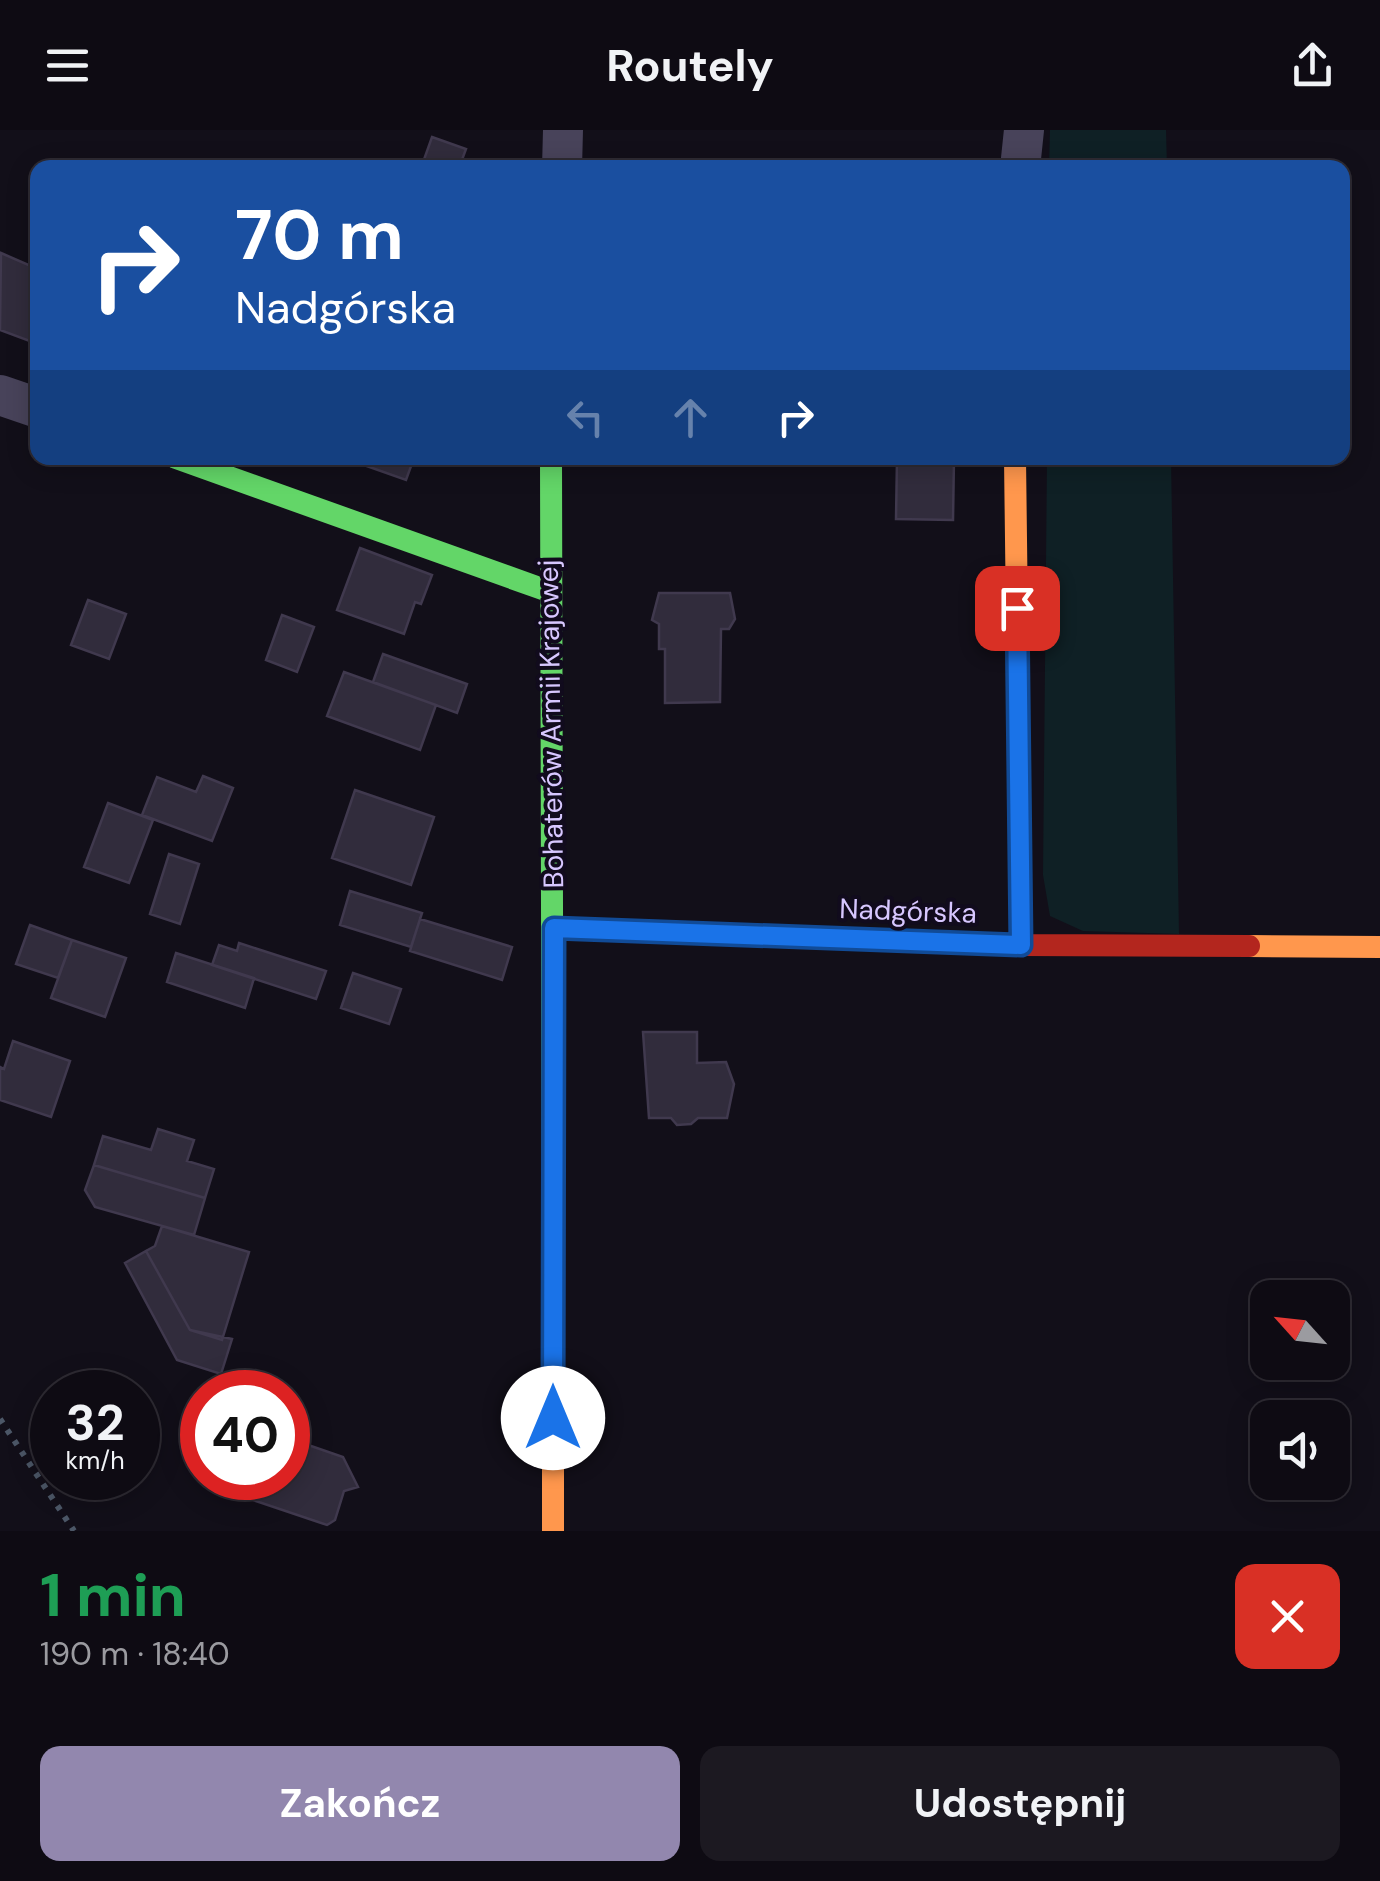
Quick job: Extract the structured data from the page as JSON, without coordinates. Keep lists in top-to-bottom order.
{
  "streets": {
    "street": ["Bohaterów Armii Krajowej", "Nadgórska"]
  },
  "crossings": [
    ["Bohaterów Armii Krajowej", "Nadgórska"]
  ],
  "north": "top left",
  "page": {
    "header": "Routely",
    "turn": ["70 m", "Nadgórska"],
    "speed": "32 km/h",
    "limit": "40",
    "heading": ["1 min", "190 m · 18:40"],
    "buttons": ["Zakończ", "Udostępnij"]
  }
}
